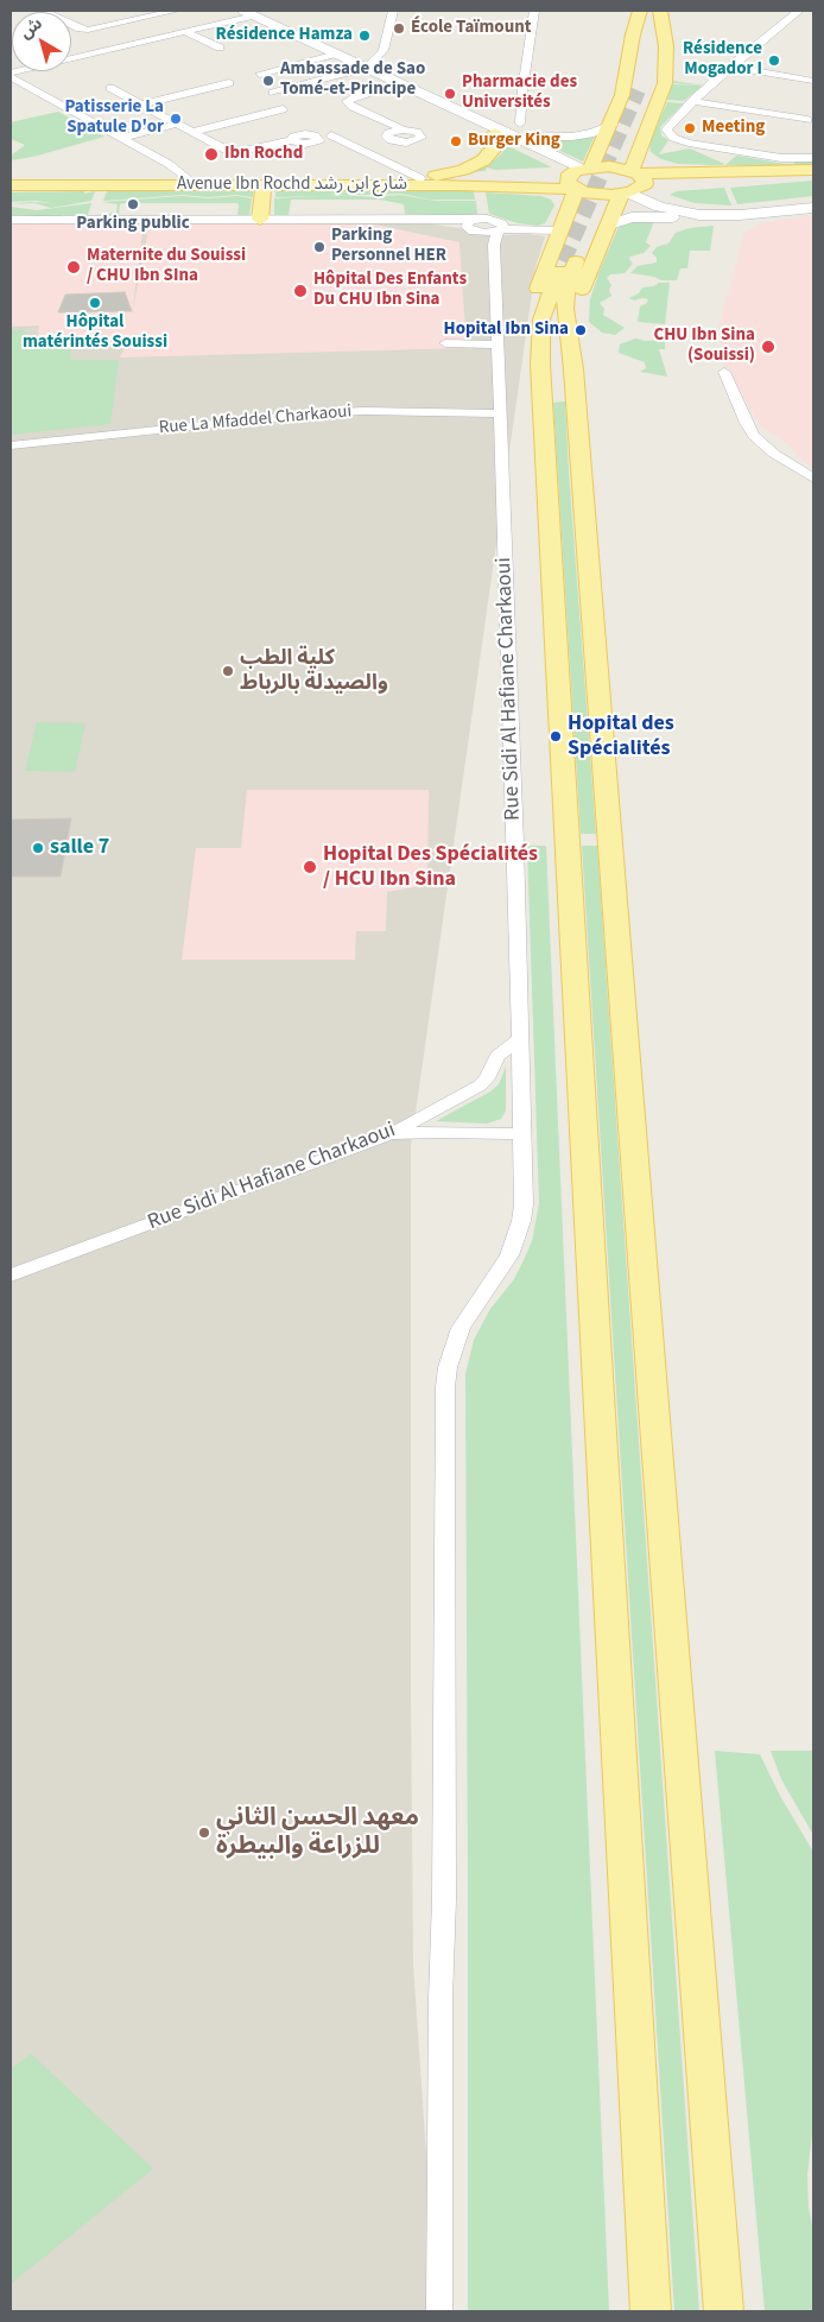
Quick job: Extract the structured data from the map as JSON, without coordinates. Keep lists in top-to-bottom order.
{
  "streets": {
    "main road": ["Avenue Ibn Rochd شارع ابن رشد"],
    "street": ["Rue La Mfaddel Charkaoui", "Rue Sidi Al Hafiane Charkaoui"]
  },
  "crossings": [
    ["Rue La Mfaddel Charkaoui", "Rue Sidi Al Hafiane Charkaoui"]
  ],
  "places": [
    "École Taïmount",
    "Résidence Hamza",
    "Résidence Mogador I",
    "Ambassade de Sao Tomé-et-Principe",
    "Pharmacie des Universités",
    "Patisserie La Spatule D'or",
    "Meeting",
    "Burger King",
    "Ibn Rochd",
    "Parking public",
    "Parking Personnel HER",
    "Maternite du Souissi / CHU Ibn SIna",
    "Hôpital Des Enfants Du CHU Ibn Sina",
    "Hôpital matérintés Souissi",
    "Hopital Ibn Sina",
    "CHU Ibn Sina (Souissi)",
    "كلية الطب والصيدلة بالرباط",
    "Hopital des Spécialités",
    "salle 7",
    "Hopital Des Spécialités / HCU Ibn Sina",
    "معهد الحسن الثاني للزراعة والبيطرة"
  ],
  "north": "top left"
}
